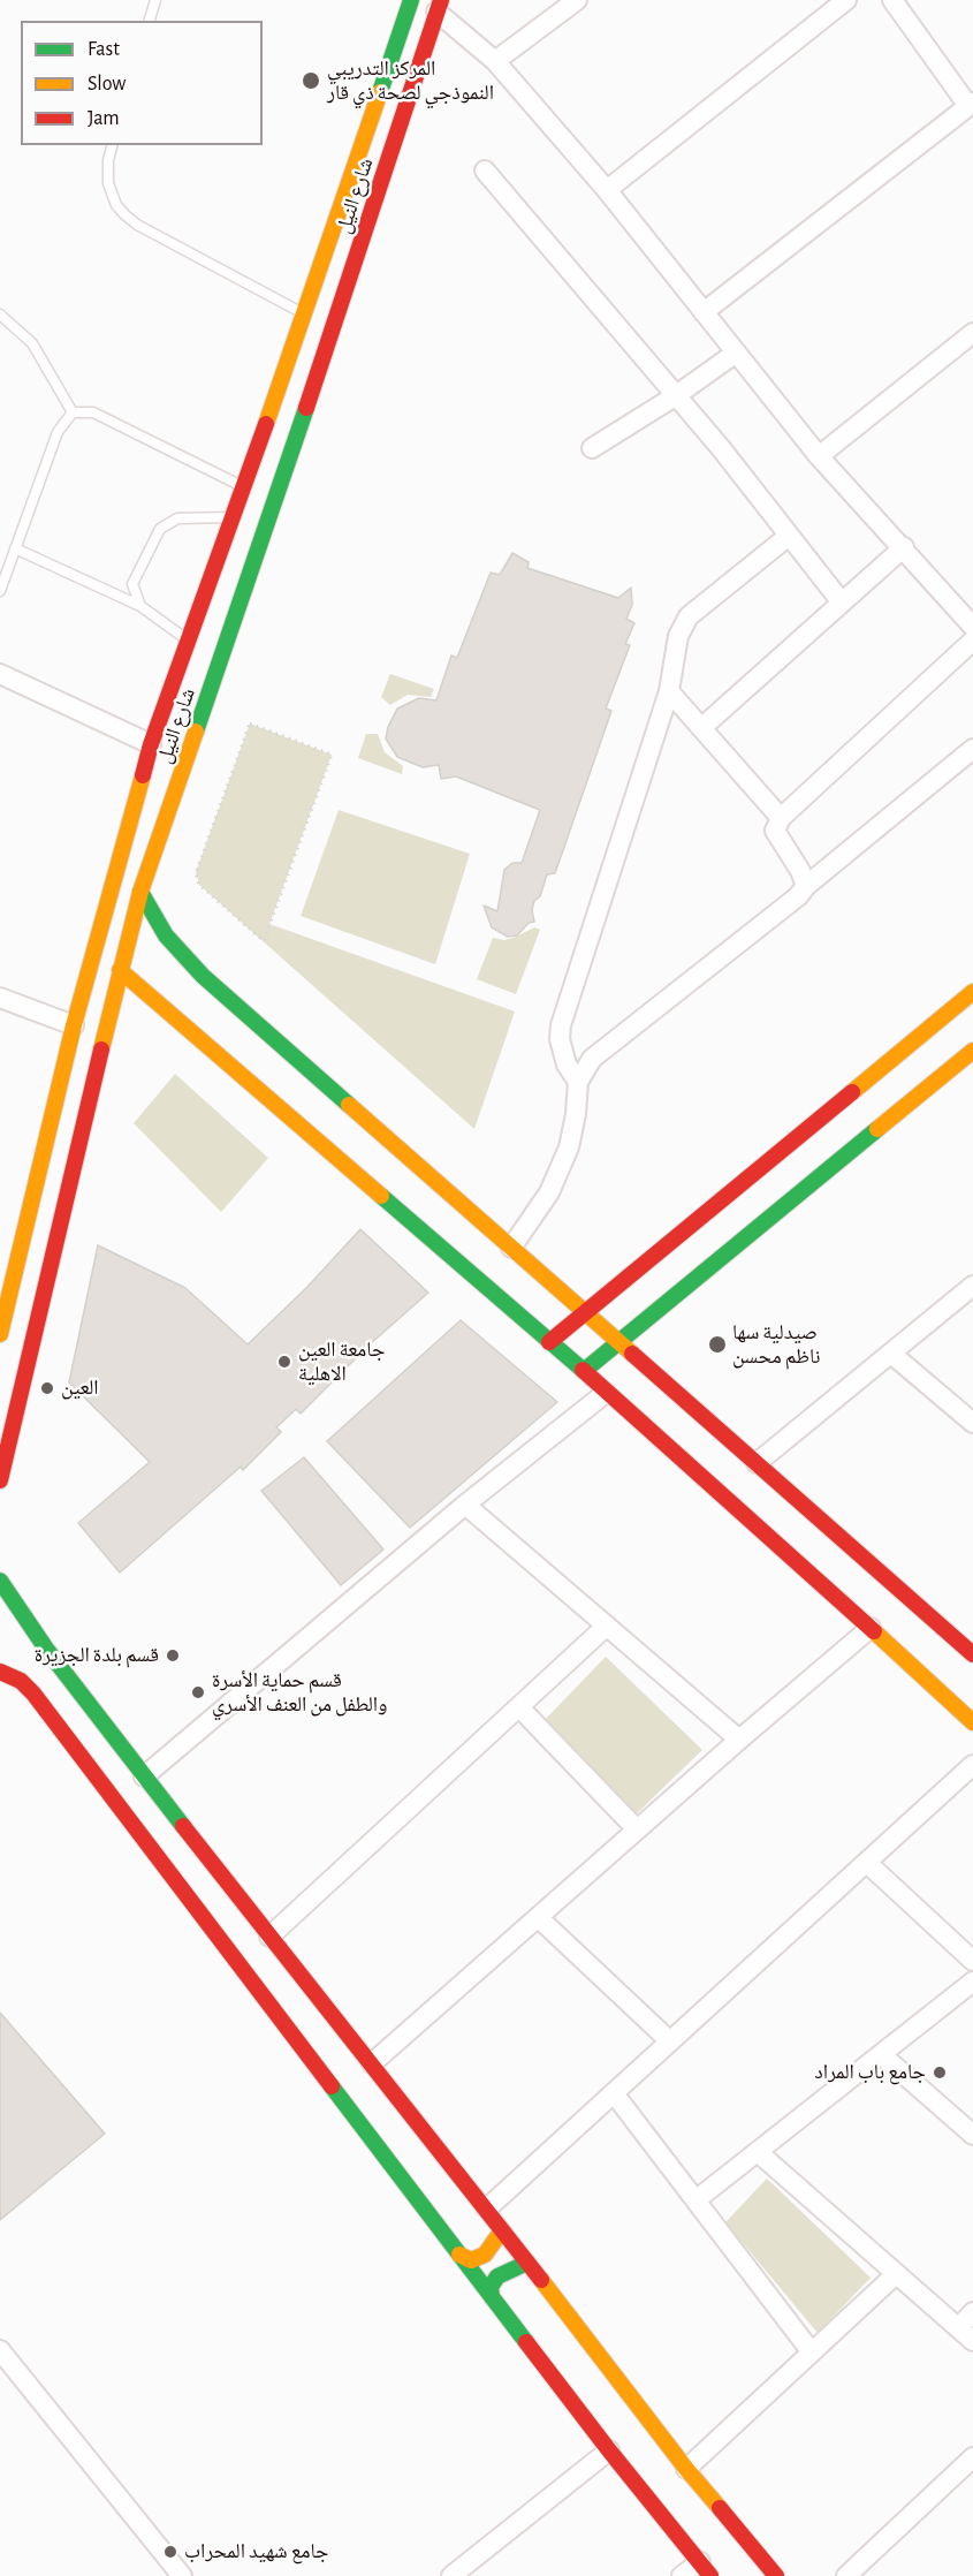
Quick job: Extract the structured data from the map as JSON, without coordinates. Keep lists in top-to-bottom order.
{
  "streets": {
    "main road": ["شارع النيل"]
  },
  "places": [
    "المركز التدريبي النموذجي لصحة ذي قار",
    "صيدلية سها ناظم محسن",
    "جامعة العين الاهلية",
    "العين",
    "قسم بلدة الجزيرة",
    "قسم حماية الأسرة والطفل من العنف الأسري",
    "جامع باب المراد",
    "جامع شهيد المحراب"
  ],
  "legend": ["Fast", "Slow", "Jam"]
}
